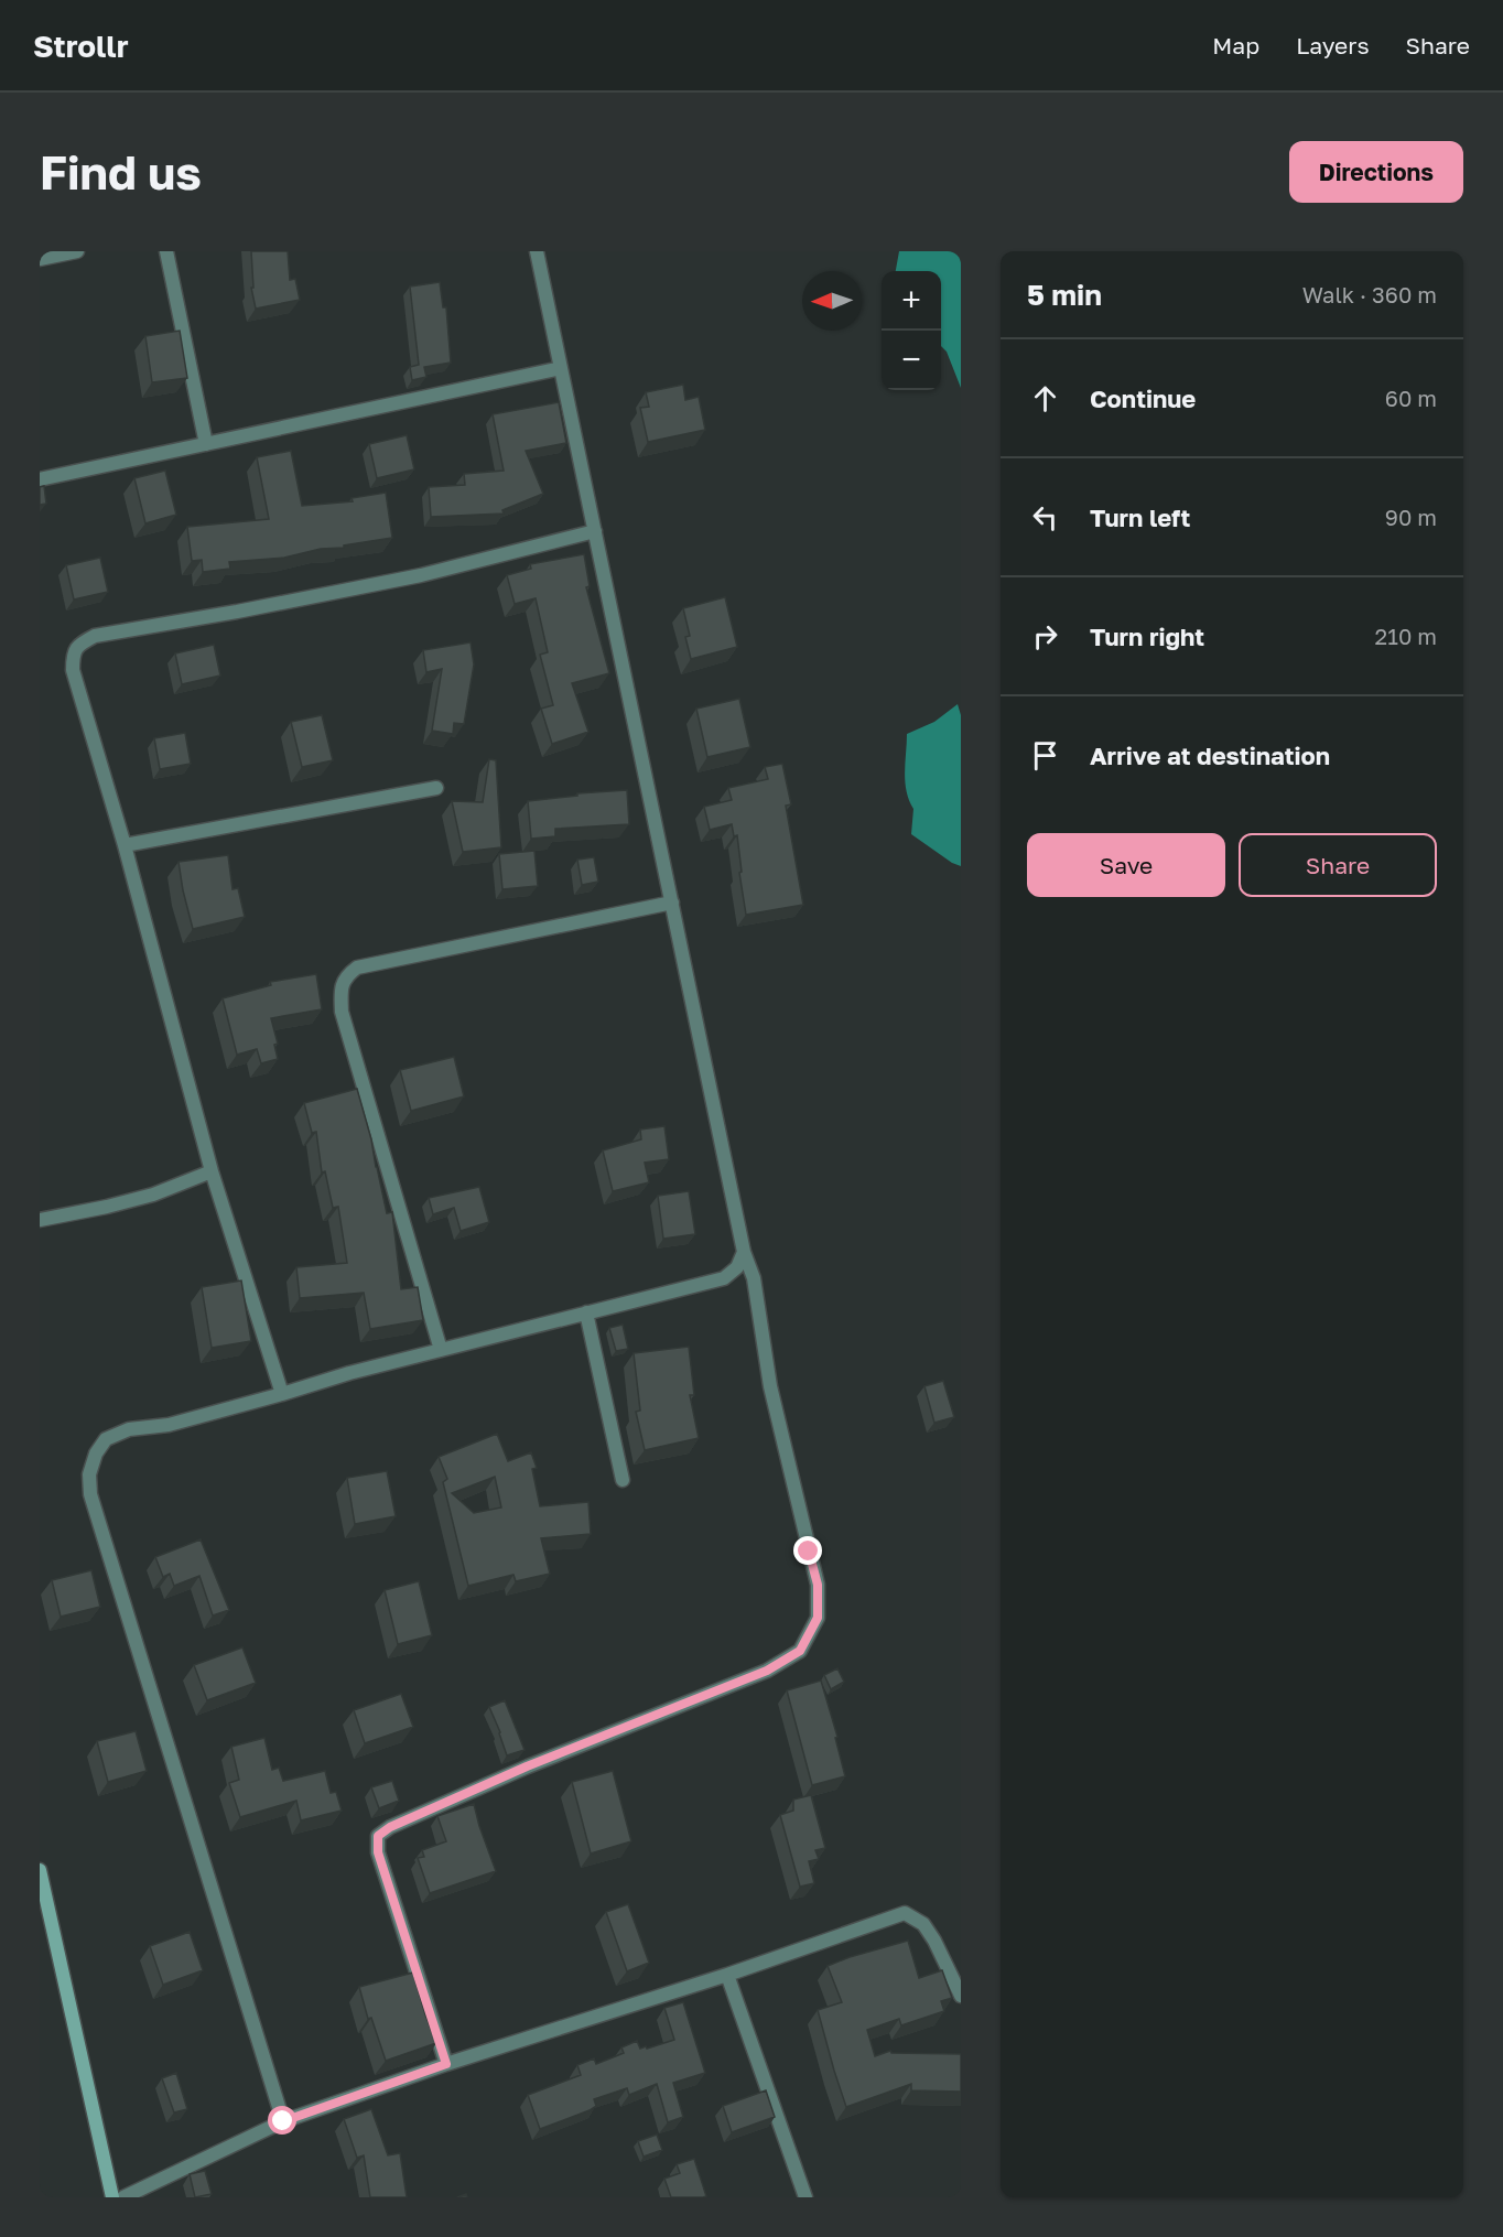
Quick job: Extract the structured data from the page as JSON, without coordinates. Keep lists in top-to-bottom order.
{
  "north": "left",
  "page": {
    "header": "Strollr",
    "nav": ["Map", "Layers", "Share"],
    "buttons": [
      "Directions",
      ["Save", "Share"]
    ],
    "title": "Find us",
    "heading": ["5 min", "Walk · 360 m"],
    "map_buttons": ["+", "−"],
    "list": [
      ["Continue", "60 m"],
      ["Turn left", "90 m"],
      ["Turn right", "210 m"],
      "Arrive at destination"
    ]
  }
}
